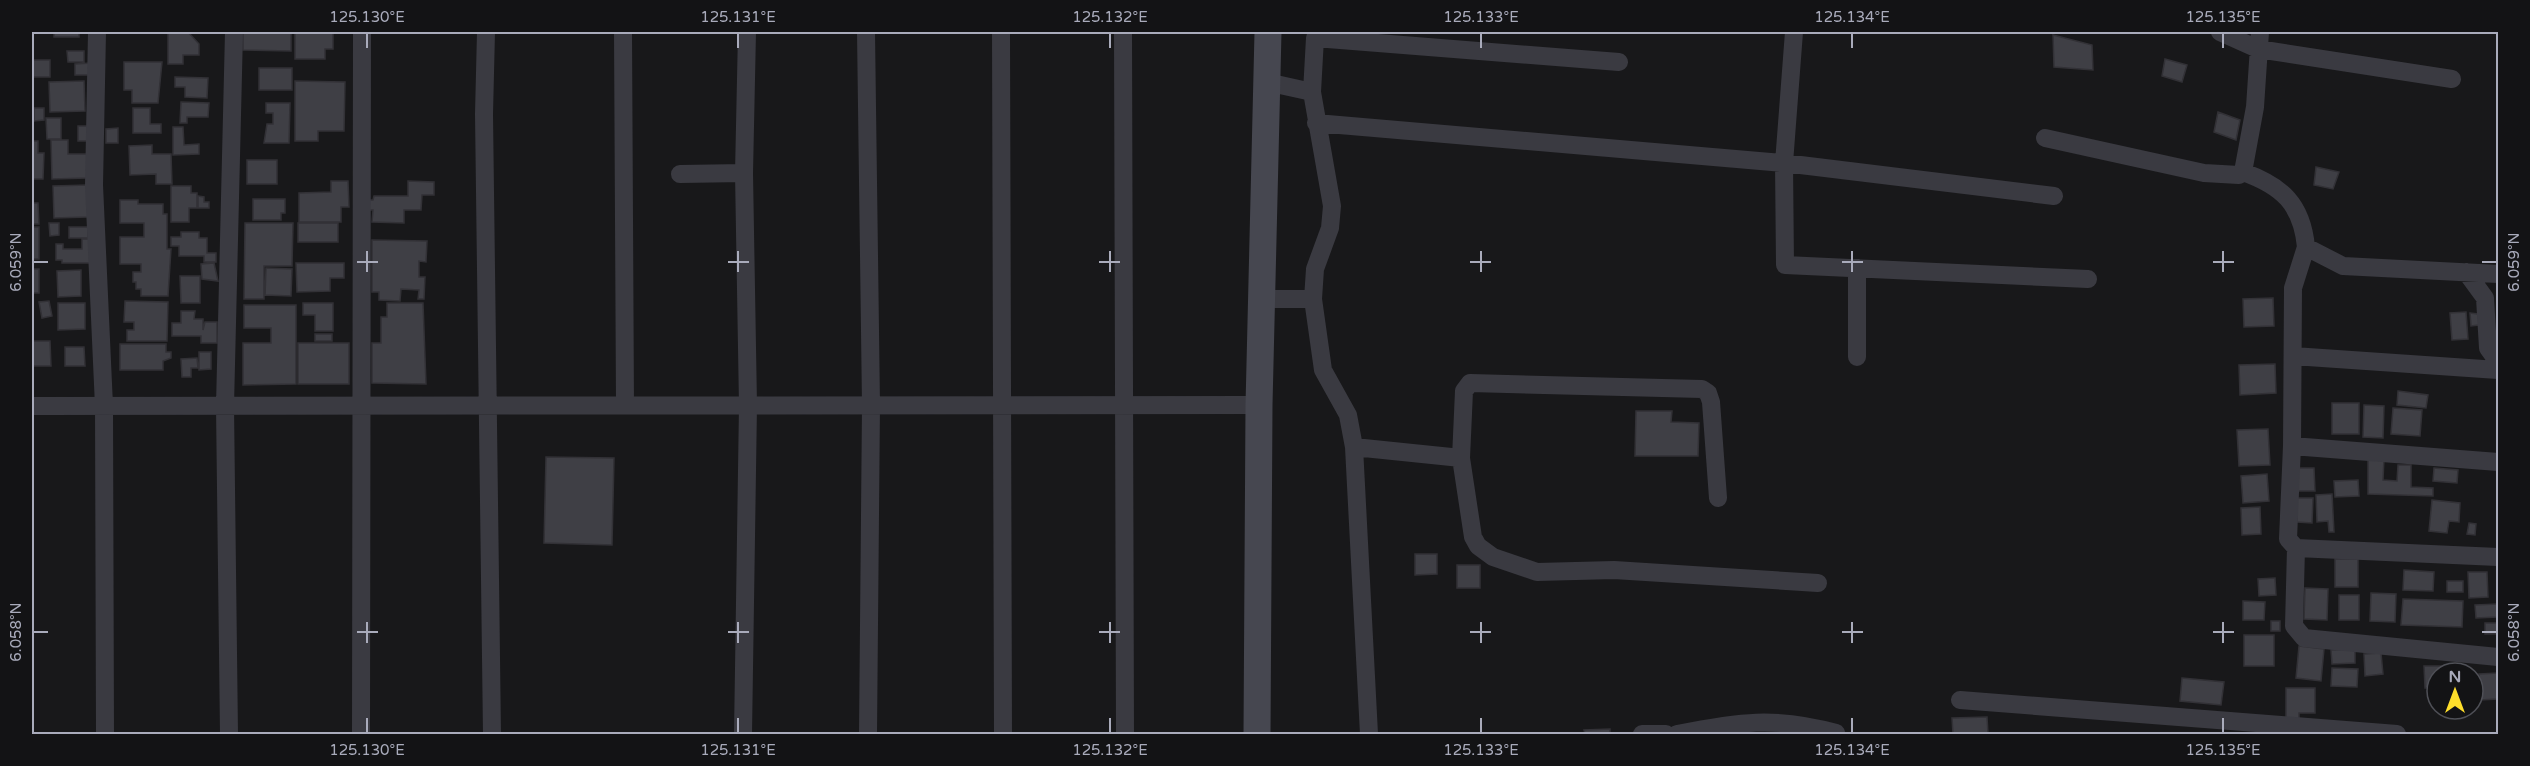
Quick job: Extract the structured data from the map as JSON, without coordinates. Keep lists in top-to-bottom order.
{
  "north": "top",
  "coordinates": [
    "125.130°E",
    "125.131°E",
    "125.132°E",
    "125.133°E",
    "125.134°E",
    "125.135°E",
    "6.059°N",
    "6.058°N"
  ]
}
